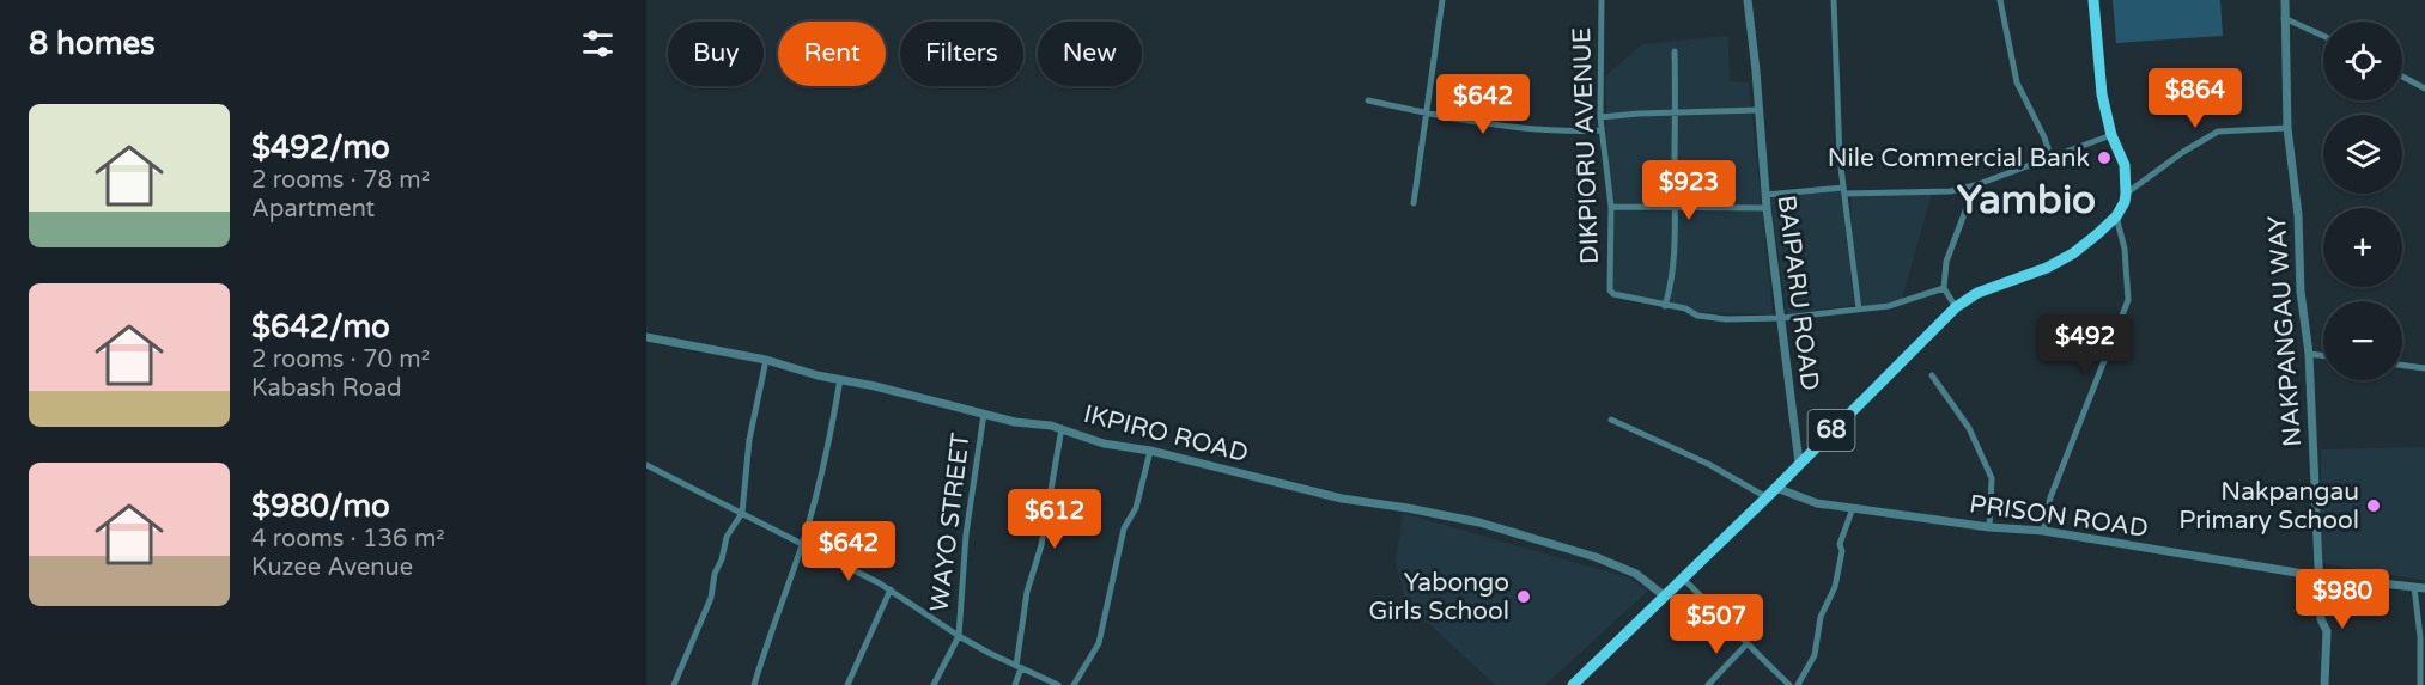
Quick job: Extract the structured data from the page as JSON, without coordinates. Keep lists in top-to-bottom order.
{
  "streets": {
    "main road": ["68"],
    "street": [
      "DIKPIORU AVENUE",
      "BAIPARU ROAD",
      "NAKPANGAU WAY",
      "IKPIRO ROAD",
      "PRISON ROAD",
      "WAYO STREET"
    ]
  },
  "crossings": [
    ["BAIPARU ROAD", "68"],
    ["NAKPANGAU WAY", "PRISON ROAD"],
    ["68", "IKPIRO ROAD"],
    ["68", "PRISON ROAD"],
    ["IKPIRO ROAD", "WAYO STREET"]
  ],
  "districts": ["Yambio"],
  "places": ["Nile Commercial Bank", "Nakpangau Primary School", "Yabongo Girls School"],
  "page": {
    "heading": "8 homes",
    "map_buttons": ["+", "−"],
    "chip": [
      "Buy",
      "Rent",
      "Filters",
      "New"
    ],
    "price": [
      "$864",
      "$642",
      "$923",
      "$492",
      "$612",
      "$642",
      "$980",
      "$507"
    ],
    "list": [
      {
        "name": "$492/mo",
        "note": "2 rooms · 78 m² · Apartment"
      },
      {
        "name": "$642/mo",
        "note": "2 rooms · 70 m² · Kabash Road"
      },
      {
        "name": "$980/mo",
        "note": "4 rooms · 136 m² · Kuzee Avenue"
      }
    ]
  }
}
